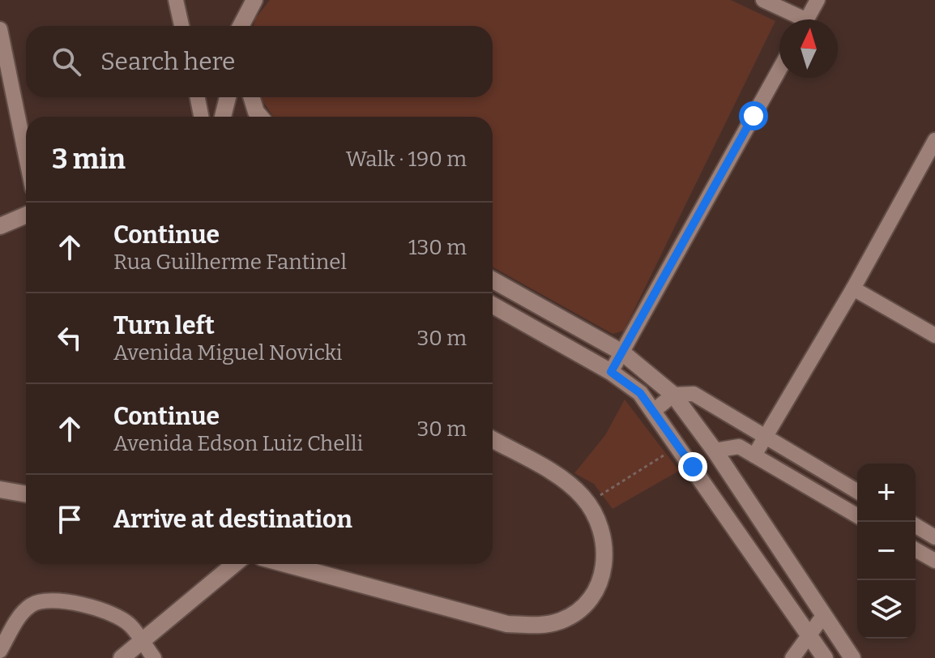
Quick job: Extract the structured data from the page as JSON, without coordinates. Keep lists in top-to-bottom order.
{
  "north": "top",
  "page": {
    "search": "Search here",
    "heading": ["3 min", "Walk · 190 m"],
    "list": [
      ["Continue", "Rua Guilherme Fantinel", "130 m"],
      ["Turn left", "Avenida Miguel Novicki", "30 m"],
      ["Continue", "Avenida Edson Luiz Chelli", "30 m"],
      "Arrive at destination"
    ],
    "map_buttons": ["+", "−"]
  }
}
